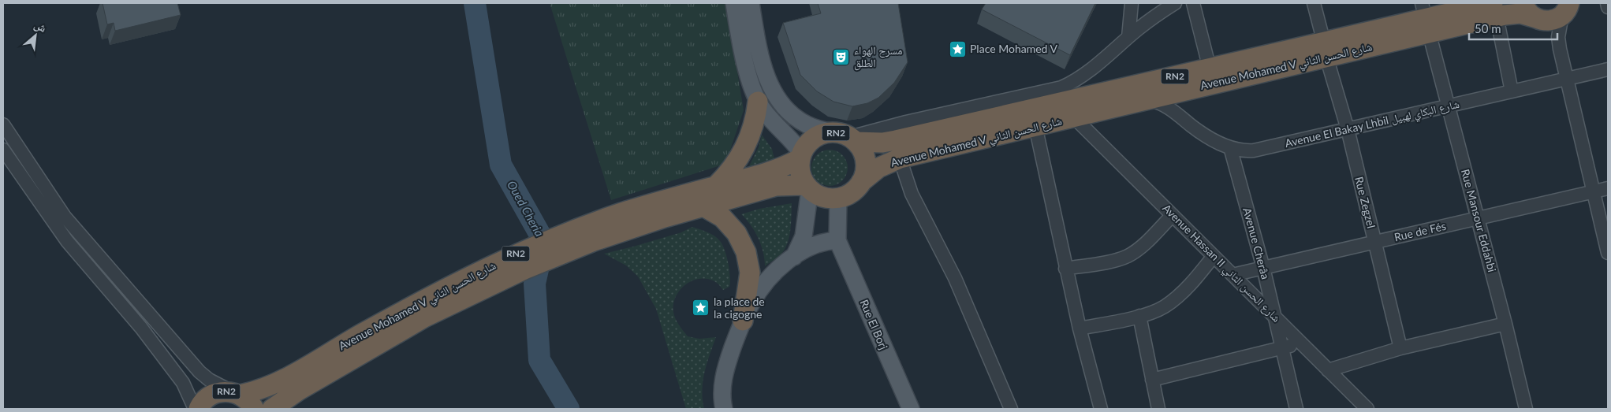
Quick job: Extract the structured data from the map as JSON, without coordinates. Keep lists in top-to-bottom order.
{
  "streets": {
    "highway": ["Avenue Mohamed V شارع الحسن الثاني", "RN2"],
    "main road": ["Rue El Borj"],
    "street": [
      "Avenue El Bakay Lhbil شارع البكاي لهبيل",
      "Rue Zegzel",
      "Rue Mansour Eddahbi",
      "Rue de Fés",
      "Avenue Cherâa",
      "Avenue Hassan II شارع الحسن الثاني"
    ]
  },
  "crossings": [
    ["Avenue Mohamed V شارع الحسن الثاني", "RN2"],
    ["Avenue Mohamed V شارع الحسن الثاني", "Avenue El Bakay Lhbil شارع البكاي لهبيل"],
    ["Avenue Mohamed V شارع الحسن الثاني", "Rue Zegzel"],
    ["Avenue Mohamed V شارع الحسن الثاني", "Rue Mansour Eddahbi"],
    ["Avenue Mohamed V شارع الحسن الثاني", "Avenue Hassan II شارع الحسن الثاني"],
    ["Avenue El Bakay Lhbil شارع البكاي لهبيل", "Rue Zegzel"],
    ["Avenue El Bakay Lhbil شارع البكاي لهبيل", "Rue Mansour Eddahbi"],
    ["Avenue El Bakay Lhbil شارع البكاي لهبيل", "Avenue Cherâa"],
    ["Rue Zegzel", "Rue de Fés"],
    ["Rue Mansour Eddahbi", "Rue de Fés"],
    ["Rue de Fés", "Avenue Cherâa"],
    ["Rue de Fés", "Avenue Hassan II شارع الحسن الثاني"],
    ["Avenue Cherâa", "Avenue Hassan II شارع الحسن الثاني"]
  ],
  "water": ["Oued Cheria"],
  "places": {
    "place": ["Place Mohamed V", "la place de la cigogne"],
    "theatre": ["مسرح الهواء الطلق"]
  },
  "scale_bar": "50 m",
  "north": "top right"
}
